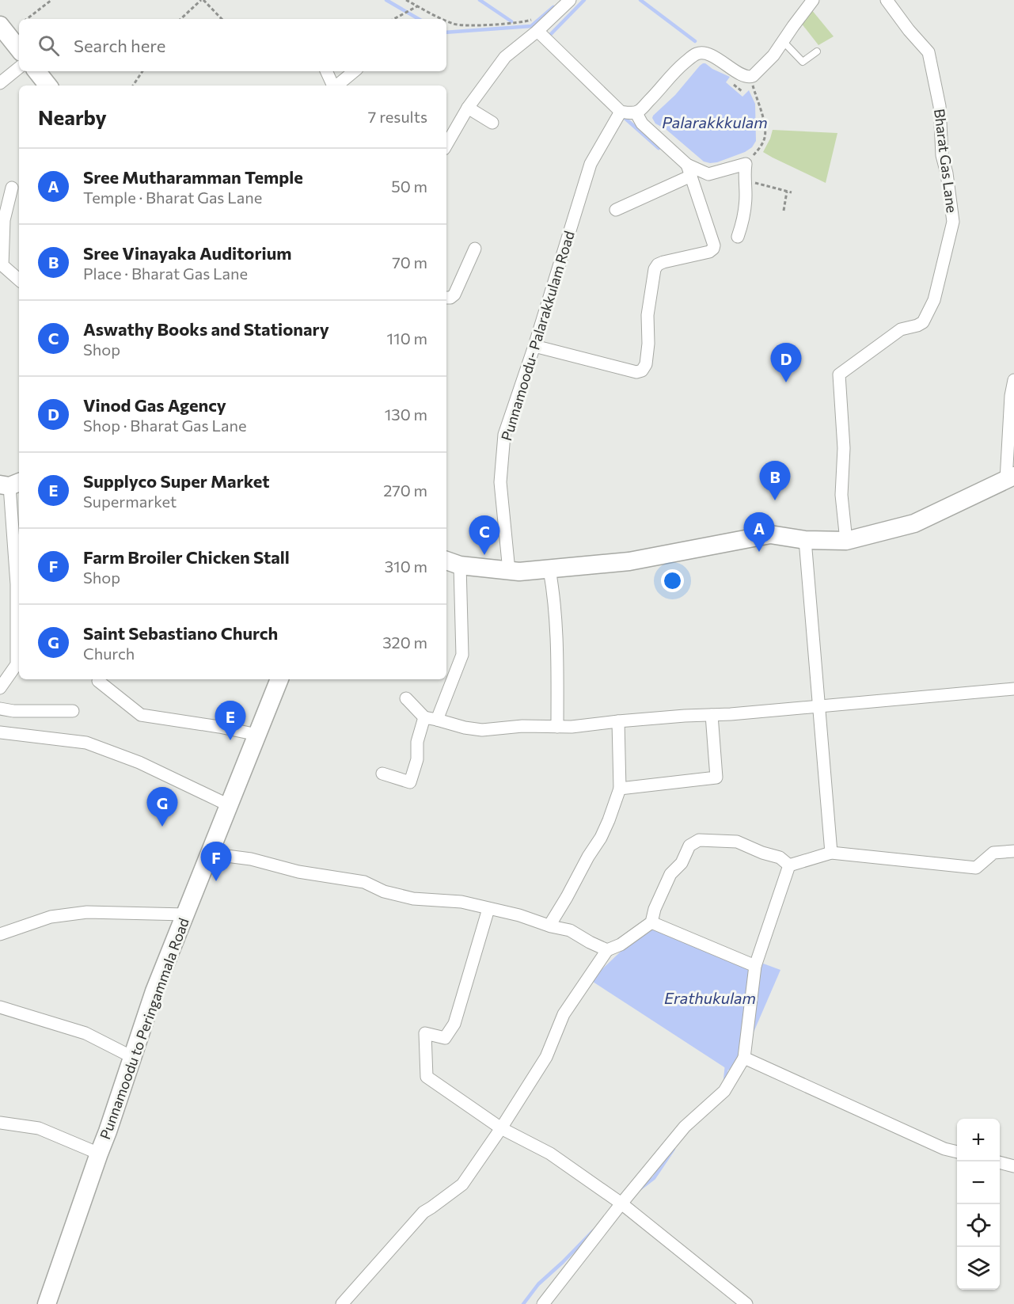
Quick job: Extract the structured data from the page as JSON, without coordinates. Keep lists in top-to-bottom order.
{
  "streets": {
    "main road": ["Punnamoodu to Peringammala Road"],
    "street": ["Bharat Gas Lane", "Punnamoodu- Palarakkulam Road"]
  },
  "water": ["Palarakkkulam", "Erathukulam"],
  "page": {
    "search": "Search here",
    "heading": ["Nearby", "7 results"],
    "list": [
      {
        "mark": "A",
        "name": "Sree Mutharamman Temple",
        "note": "Temple · Bharat Gas Lane",
        "value": "50 m"
      },
      {
        "mark": "B",
        "name": "Sree Vinayaka Auditorium",
        "note": "Place · Bharat Gas Lane",
        "value": "70 m"
      },
      {
        "mark": "C",
        "name": "Aswathy Books and Stationary",
        "note": "Shop",
        "value": "110 m"
      },
      {
        "mark": "D",
        "name": "Vinod Gas Agency",
        "note": "Shop · Bharat Gas Lane",
        "value": "130 m"
      },
      {
        "mark": "E",
        "name": "Supplyco Super Market",
        "note": "Supermarket",
        "value": "270 m"
      },
      {
        "mark": "F",
        "name": "Farm Broiler Chicken Stall",
        "note": "Shop",
        "value": "310 m"
      },
      {
        "mark": "G",
        "name": "Saint Sebastiano Church",
        "note": "Church",
        "value": "320 m"
      }
    ],
    "pins": [
      "D",
      "B",
      "A",
      "C",
      "E",
      "G",
      "F"
    ],
    "map_buttons": ["+", "−"]
  }
}
